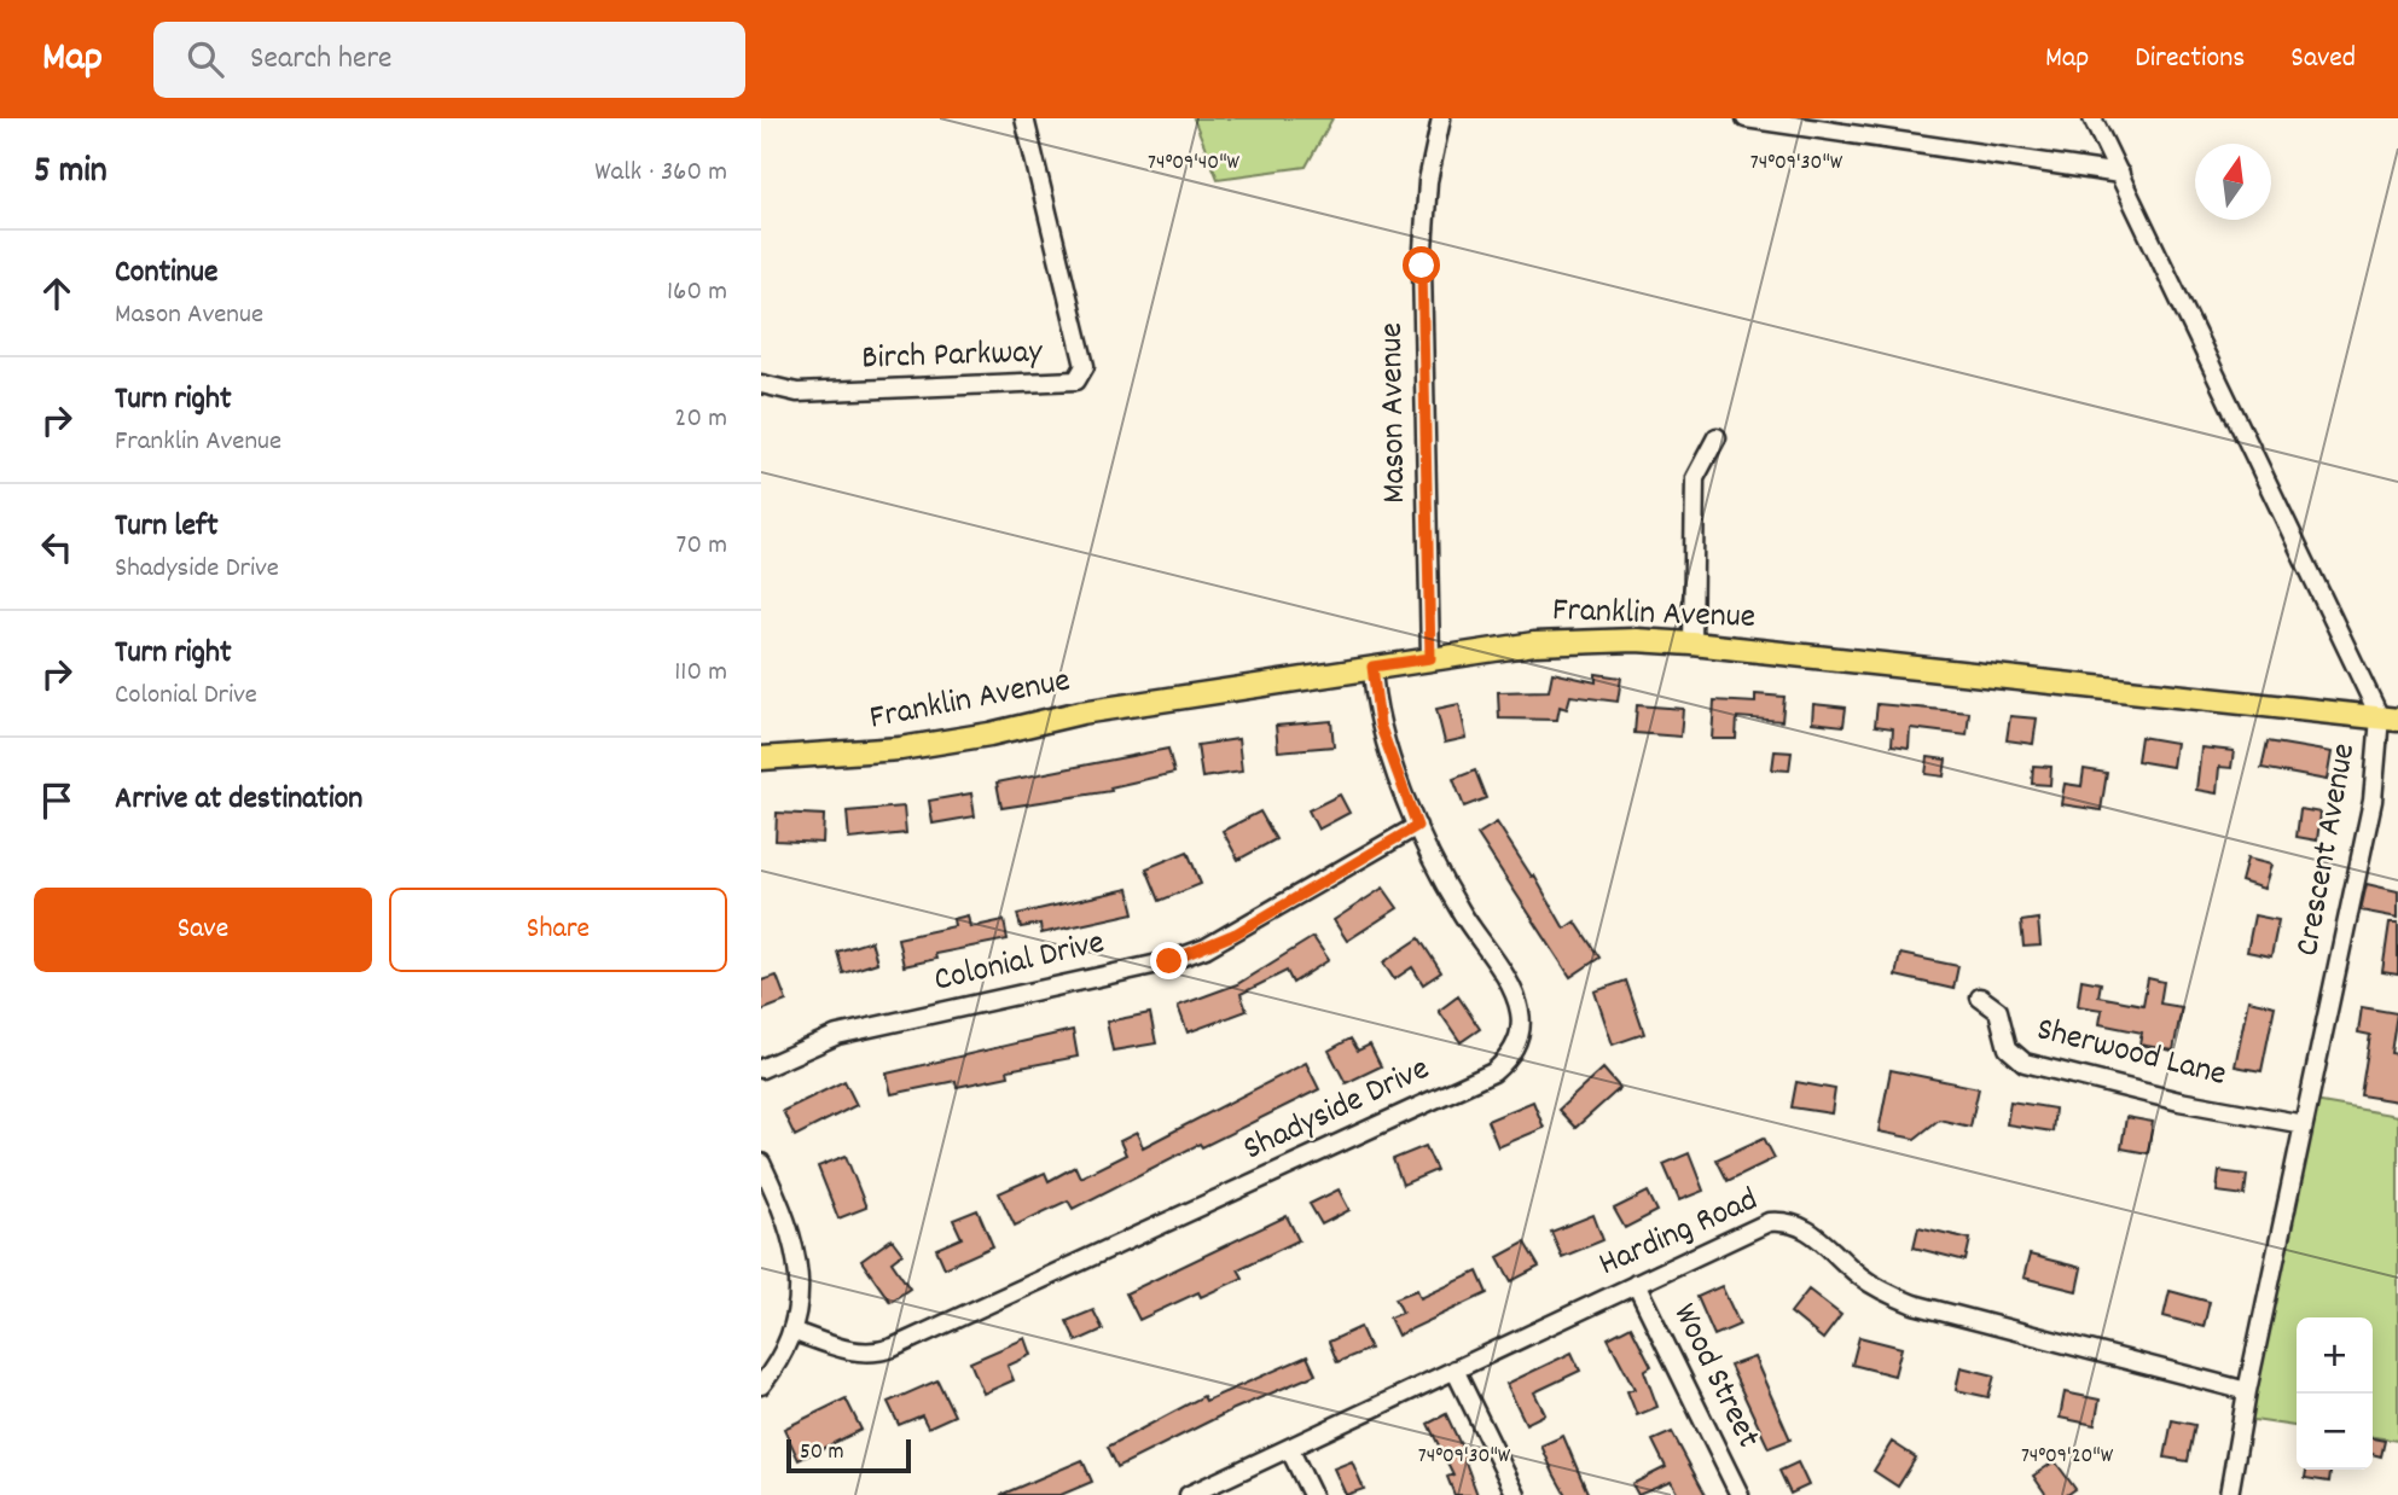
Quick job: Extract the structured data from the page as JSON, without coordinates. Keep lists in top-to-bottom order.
{
  "streets": {
    "main road": ["Franklin Avenue"],
    "street": [
      "Birch Parkway",
      "Mason Avenue",
      "Crescent Avenue",
      "Colonial Drive",
      "Sherwood Lane",
      "Shadyside Drive",
      "Harding Road",
      "Wood Street"
    ]
  },
  "crossings": [
    ["Mason Avenue", "Franklin Avenue"],
    ["Franklin Avenue", "Crescent Avenue"],
    ["Franklin Avenue", "Shadyside Drive"],
    ["Crescent Avenue", "Sherwood Lane"],
    ["Crescent Avenue", "Harding Road"],
    ["Colonial Drive", "Shadyside Drive"],
    ["Harding Road", "Wood Street"]
  ],
  "scale_bar": "50 m",
  "north": "top",
  "page": {
    "header": "Map",
    "search": "Search here",
    "nav": ["Map", "Directions", "Saved"],
    "heading": ["5 min", "Walk · 360 m"],
    "list": [
      ["Continue", "Mason Avenue", "160 m"],
      ["Turn right", "Franklin Avenue", "20 m"],
      ["Turn left", "Shadyside Drive", "70 m"],
      ["Turn right", "Colonial Drive", "110 m"],
      "Arrive at destination"
    ],
    "buttons": ["Save", "Share"],
    "map_buttons": ["+", "−"],
    "scale": "50 m"
  },
  "coordinates": ["74°09'40\"W", "74°09'30\"W", "74°09'20\"W"]
}
